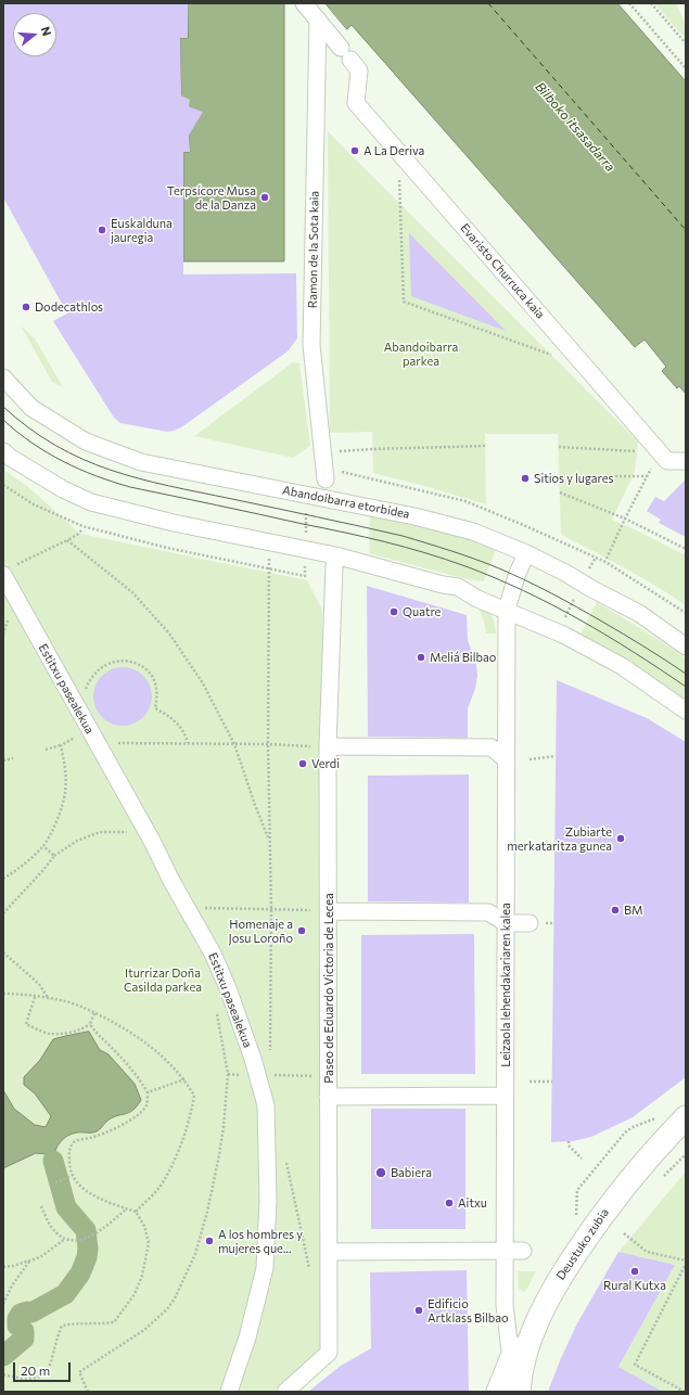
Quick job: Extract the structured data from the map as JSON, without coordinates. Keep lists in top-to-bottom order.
{
  "streets": {
    "main road": ["Deustuko zubia"],
    "street": [
      "Ramon de la Sota kaia",
      "Evaristo Churruca kaia",
      "Abandoibarra etorbidea",
      "Estitxu pasealekua",
      "Leizaola lehendakariaren kalea",
      "Paseo de Eduardo Victoria de Lecea"
    ]
  },
  "crossings": [
    ["Ramon de la Sota kaia", "Evaristo Churruca kaia"],
    ["Abandoibarra etorbidea", "Leizaola lehendakariaren kalea"]
  ],
  "water": ["Bilboko itsasadarra"],
  "parks": ["Abandoibarra parkea", "Iturrizar Doña Casilda parkea"],
  "places": [
    "A La Deriva",
    "Terpsícore Musa de la Danza",
    "Euskalduna jauregia",
    "Dodecathlos",
    "Sitios y lugares",
    "Quatre",
    "Meliá Bilbao",
    "Verdi",
    "Zubiarte merkataritza gunea",
    "BM",
    "Homenaje a Josu Loroño",
    "Babiera",
    "Aitxu",
    "A los hombres y mujeres que...",
    "Rural Kutxa",
    "Edificio Artklass Bilbao"
  ],
  "scale_bar": "20 m",
  "north": "right"
}
